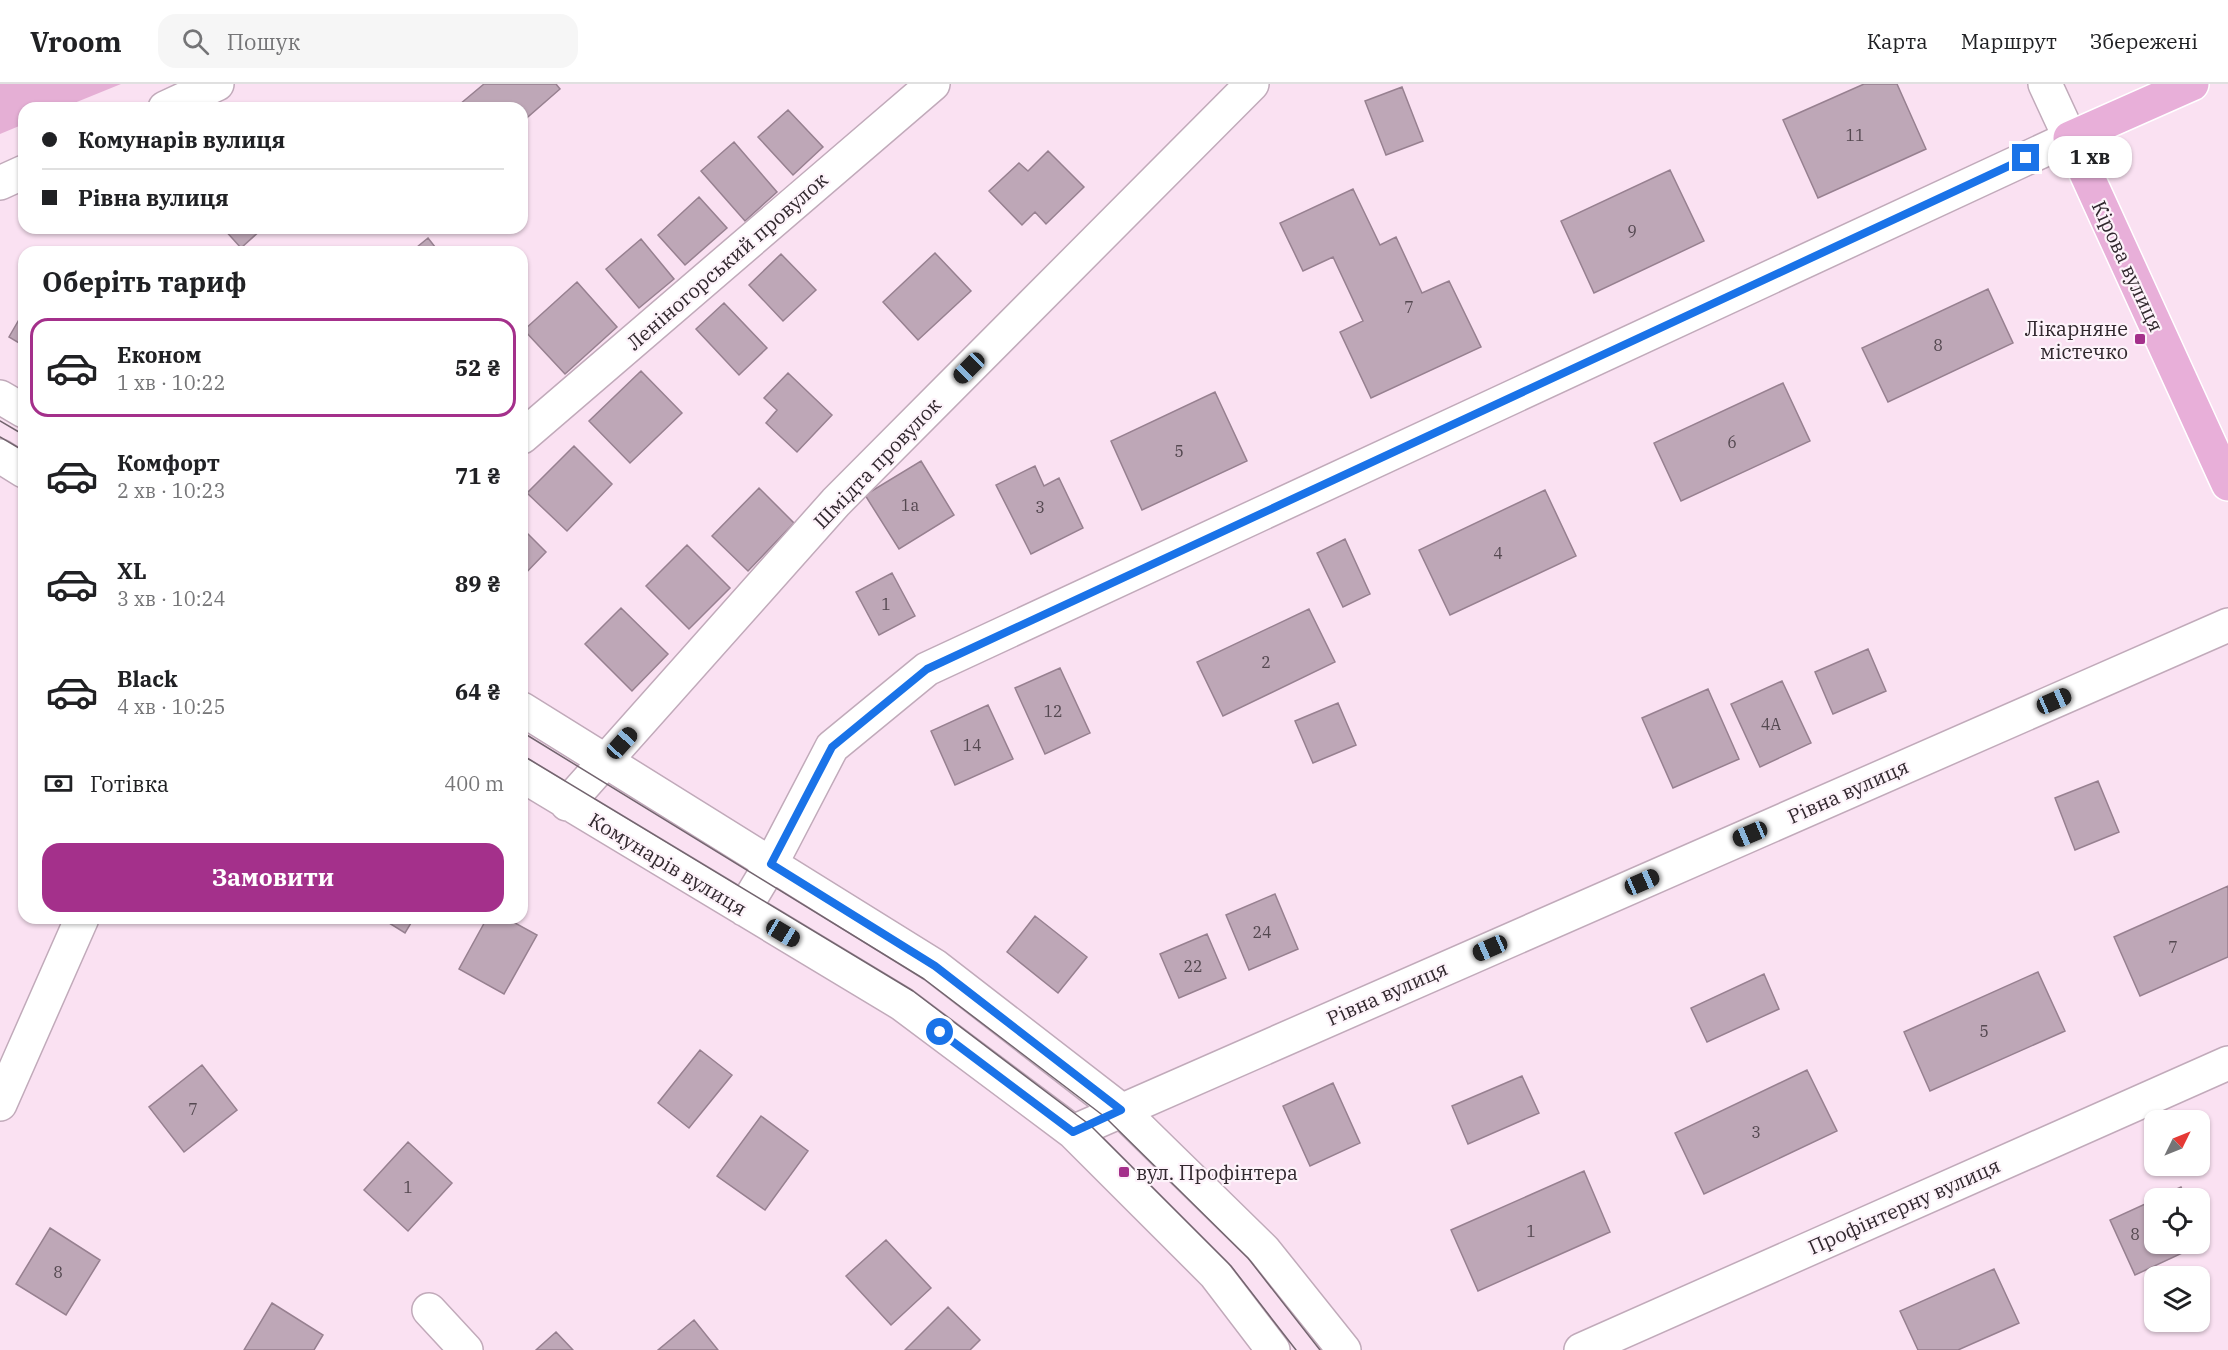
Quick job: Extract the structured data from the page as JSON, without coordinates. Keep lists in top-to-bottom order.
{
  "streets": {
    "main road": ["Кірова вулиця"],
    "street": [
      "Леніногорський провулок",
      "Шмідта провулок",
      "Рівна вулиця",
      "Комунарів вулиця",
      "Профінтерну вулиця"
    ]
  },
  "crossings": [
    ["Шмідта провулок", "Комунарів вулиця"],
    ["Рівна вулиця", "Комунарів вулиця"]
  ],
  "places": {
    "transit": ["Лікарняне містечко", "вул. Профінтера"]
  },
  "house_numbers": [
    "11",
    "9",
    "7",
    "8",
    "6",
    "5",
    "1а",
    "3",
    "4",
    "1",
    "2",
    "12",
    "4А",
    "14",
    "24",
    "7",
    "22",
    "5",
    "7",
    "3",
    "1",
    "1",
    "8",
    "8"
  ],
  "north": "top right",
  "page": {
    "header": "Vroom",
    "search": "Пошук",
    "nav": ["Карта", "Маршрут", "Збережені"],
    "banner": ["Комунарів вулиця", "Рівна вулиця"],
    "bubble": "1 хв",
    "heading": "Оберіть тариф",
    "list": [
      {
        "name": "Економ",
        "note": "1 хв · 10:22",
        "value": "52 ₴"
      },
      {
        "name": "Комфорт",
        "note": "2 хв · 10:23",
        "value": "71 ₴"
      },
      {
        "name": "XL",
        "note": "3 хв · 10:24",
        "value": "89 ₴"
      },
      {
        "name": "Black",
        "note": "4 хв · 10:25",
        "value": "64 ₴"
      }
    ],
    "pay": ["Готівка", "400 m"],
    "buttons": "Замовити"
  }
}
